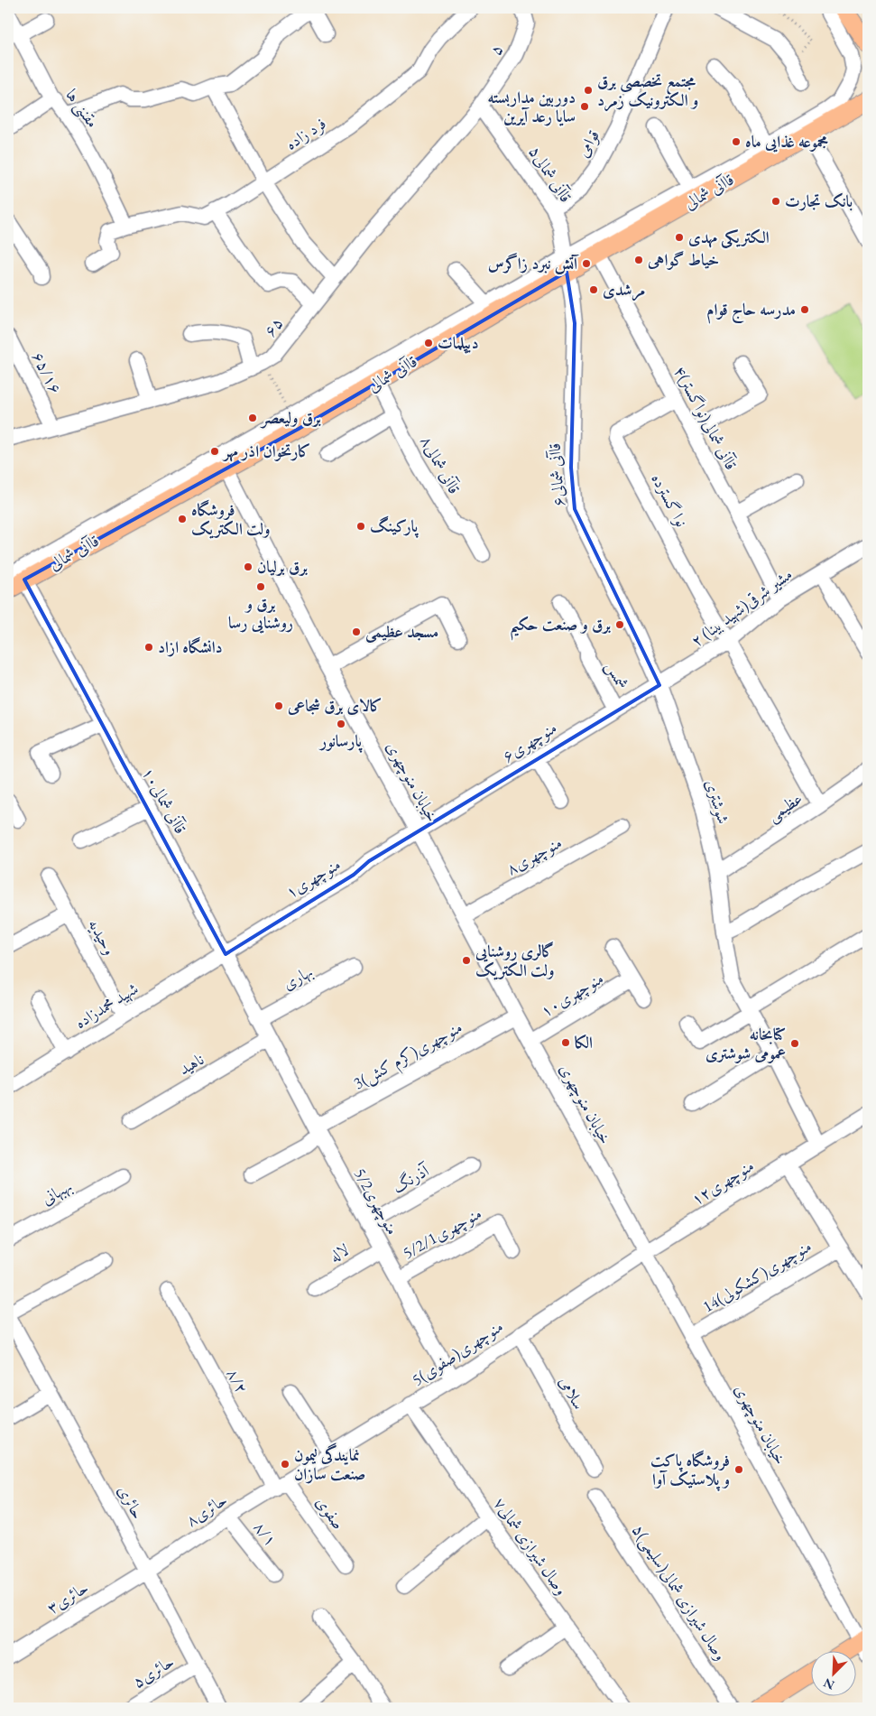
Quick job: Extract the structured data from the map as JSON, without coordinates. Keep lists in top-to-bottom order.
{
  "streets": {
    "main road": ["قاآنی شمالی"],
    "street": [
      "۵",
      "مقننی ها",
      "فرد زاده",
      "قوامی",
      "قاآنی شمالی۵",
      "۶۵",
      "۶۵/۱۶",
      "۴قاآنی شمالی(نواگستر)",
      "قاآنی شمالی۸",
      "قاآنی شمالی۶",
      "نوا گسترده",
      "۲ مشیر شرقی(شهید بینا)",
      "شمس",
      "منوچهری۶",
      "خیابان منوچهری",
      "قاآنی شمالی۱۰",
      "شوشتری",
      "عظیمی",
      "منوچهری۸",
      "منوچهری۱",
      "وحیدیه",
      "بهاری",
      "منوچهری۱۰",
      "شهید محمدزاده",
      "3منوچهری(کرم کش)",
      "ناهید",
      "آذرنگ",
      "منوچهری۱۲",
      "بهبهانی",
      "5/2منوچهری",
      "5/2/1منوچهری",
      "لاله",
      "14منوچهری(کشکولی)",
      "5منوچهری(صفوی)",
      "۸/۲",
      "سلامی",
      "حائری",
      "حائری۸",
      "صفوی",
      "۸/۱",
      "وصال شیرازی شمالی۷",
      "۵وصال شیرازی شمالی(سلیمی)",
      "حائری۳",
      "حائری۵"
    ]
  },
  "crossings": [
    ["۵", "قاآنی شمالی۵"],
    ["۵", "۶۵"],
    ["مقننی ها", "فرد زاده"],
    ["قوامی", "قاآنی شمالی۵"],
    ["قاآنی شمالی۵", "قاآنی شمالی"],
    ["قاآنی شمالی۵", "۶۵"],
    ["قاآنی شمالی۵", "قاآنی شمالی۶"],
    ["قاآنی شمالی", "۴قاآنی شمالی(نواگستر)"],
    ["قاآنی شمالی", "قاآنی شمالی۸"],
    ["قاآنی شمالی", "قاآنی شمالی۶"],
    ["قاآنی شمالی", "خیابان منوچهری"],
    ["قاآنی شمالی", "قاآنی شمالی۱۰"],
    ["۶۵", "۶۵/۱۶"],
    ["۴قاآنی شمالی(نواگستر)", "نوا گسترده"],
    ["۴قاآنی شمالی(نواگستر)", "۲ مشیر شرقی(شهید بینا)"],
    ["قاآنی شمالی۶", "۲ مشیر شرقی(شهید بینا)"],
    ["قاآنی شمالی۶", "منوچهری۶"],
    ["قاآنی شمالی۶", "شوشتری"],
    ["نوا گسترده", "۲ مشیر شرقی(شهید بینا)"],
    ["۲ مشیر شرقی(شهید بینا)", "منوچهری۶"],
    ["۲ مشیر شرقی(شهید بینا)", "شوشتری"],
    ["شمس", "منوچهری۶"],
    ["منوچهری۶", "خیابان منوچهری"],
    ["منوچهری۶", "شوشتری"],
    ["منوچهری۶", "منوچهری۱"],
    ["خیابان منوچهری", "منوچهری۸"],
    ["خیابان منوچهری", "منوچهری۱"],
    ["خیابان منوچهری", "منوچهری۱۰"],
    ["خیابان منوچهری", "3منوچهری(کرم کش)"],
    ["خیابان منوچهری", "منوچهری۱۲"],
    ["خیابان منوچهری", "14منوچهری(کشکولی)"],
    ["خیابان منوچهری", "5منوچهری(صفوی)"],
    ["قاآنی شمالی۱۰", "منوچهری۱"],
    ["قاآنی شمالی۱۰", "بهاری"],
    ["قاآنی شمالی۱۰", "شهید محمدزاده"],
    ["قاآنی شمالی۱۰", "ناهید"],
    ["قاآنی شمالی۱۰", "5/2منوچهری"],
    ["شوشتری", "عظیمی"],
    ["شوشتری", "منوچهری۱۲"],
    ["منوچهری۱", "شهید محمدزاده"],
    ["وحیدیه", "شهید محمدزاده"],
    ["3منوچهری(کرم کش)", "5/2منوچهری"],
    ["ناهید", "5/2منوچهری"],
    ["آذرنگ", "5/2منوچهری"],
    ["منوچهری۱۲", "5منوچهری(صفوی)"],
    ["5/2منوچهری", "5/2/1منوچهری"],
    ["5/2منوچهری", "لاله"],
    ["5/2منوچهری", "5منوچهری(صفوی)"],
    ["5منوچهری(صفوی)", "۸/۲"],
    ["5منوچهری(صفوی)", "سلامی"],
    ["5منوچهری(صفوی)", "حائری۸"],
    ["5منوچهری(صفوی)", "صفوی"],
    ["5منوچهری(صفوی)", "وصال شیرازی شمالی۷"],
    ["۸/۲", "حائری۸"],
    ["۸/۲", "صفوی"],
    ["حائری", "حائری۸"],
    ["حائری", "حائری۳"],
    ["حائری", "حائری۵"],
    ["حائری۸", "صفوی"],
    ["حائری۸", "۸/۱"],
    ["حائری۸", "حائری۳"]
  ],
  "places": [
    "مجتمع تخصصی برق و الکترونیک زمرد",
    "دوربین مداربسته سایا رعد آیرین",
    "مجموعه غذایی ماه",
    "بانک تجارت",
    "الکتریکی مهدی",
    "خیاط گواهی",
    "آتش نبرد زاگرس",
    "مرشدی",
    "مدرسه حاج قوام",
    "دیپلمات",
    "برق ولیعصر",
    "کارتخوان اذر مهر",
    "فروشگاه ولت الکتریک",
    "پارکینگ",
    "برق برلیان",
    "برق و روشنایی رسا",
    "برق و صنعت حکیم",
    "مسجد عظیمی",
    "دانشگاه ازاد",
    "کالای برق شجاعی",
    "پارسانور",
    "گالری روشنایی ولت الکتریک",
    "الکا",
    "کتابخانه عمومی شوشتری",
    "نمایندگی لیمون صنعت سازان",
    "فروشگاه پاکت و پلاستیک آوا"
  ],
  "north": "bottom left"
}
